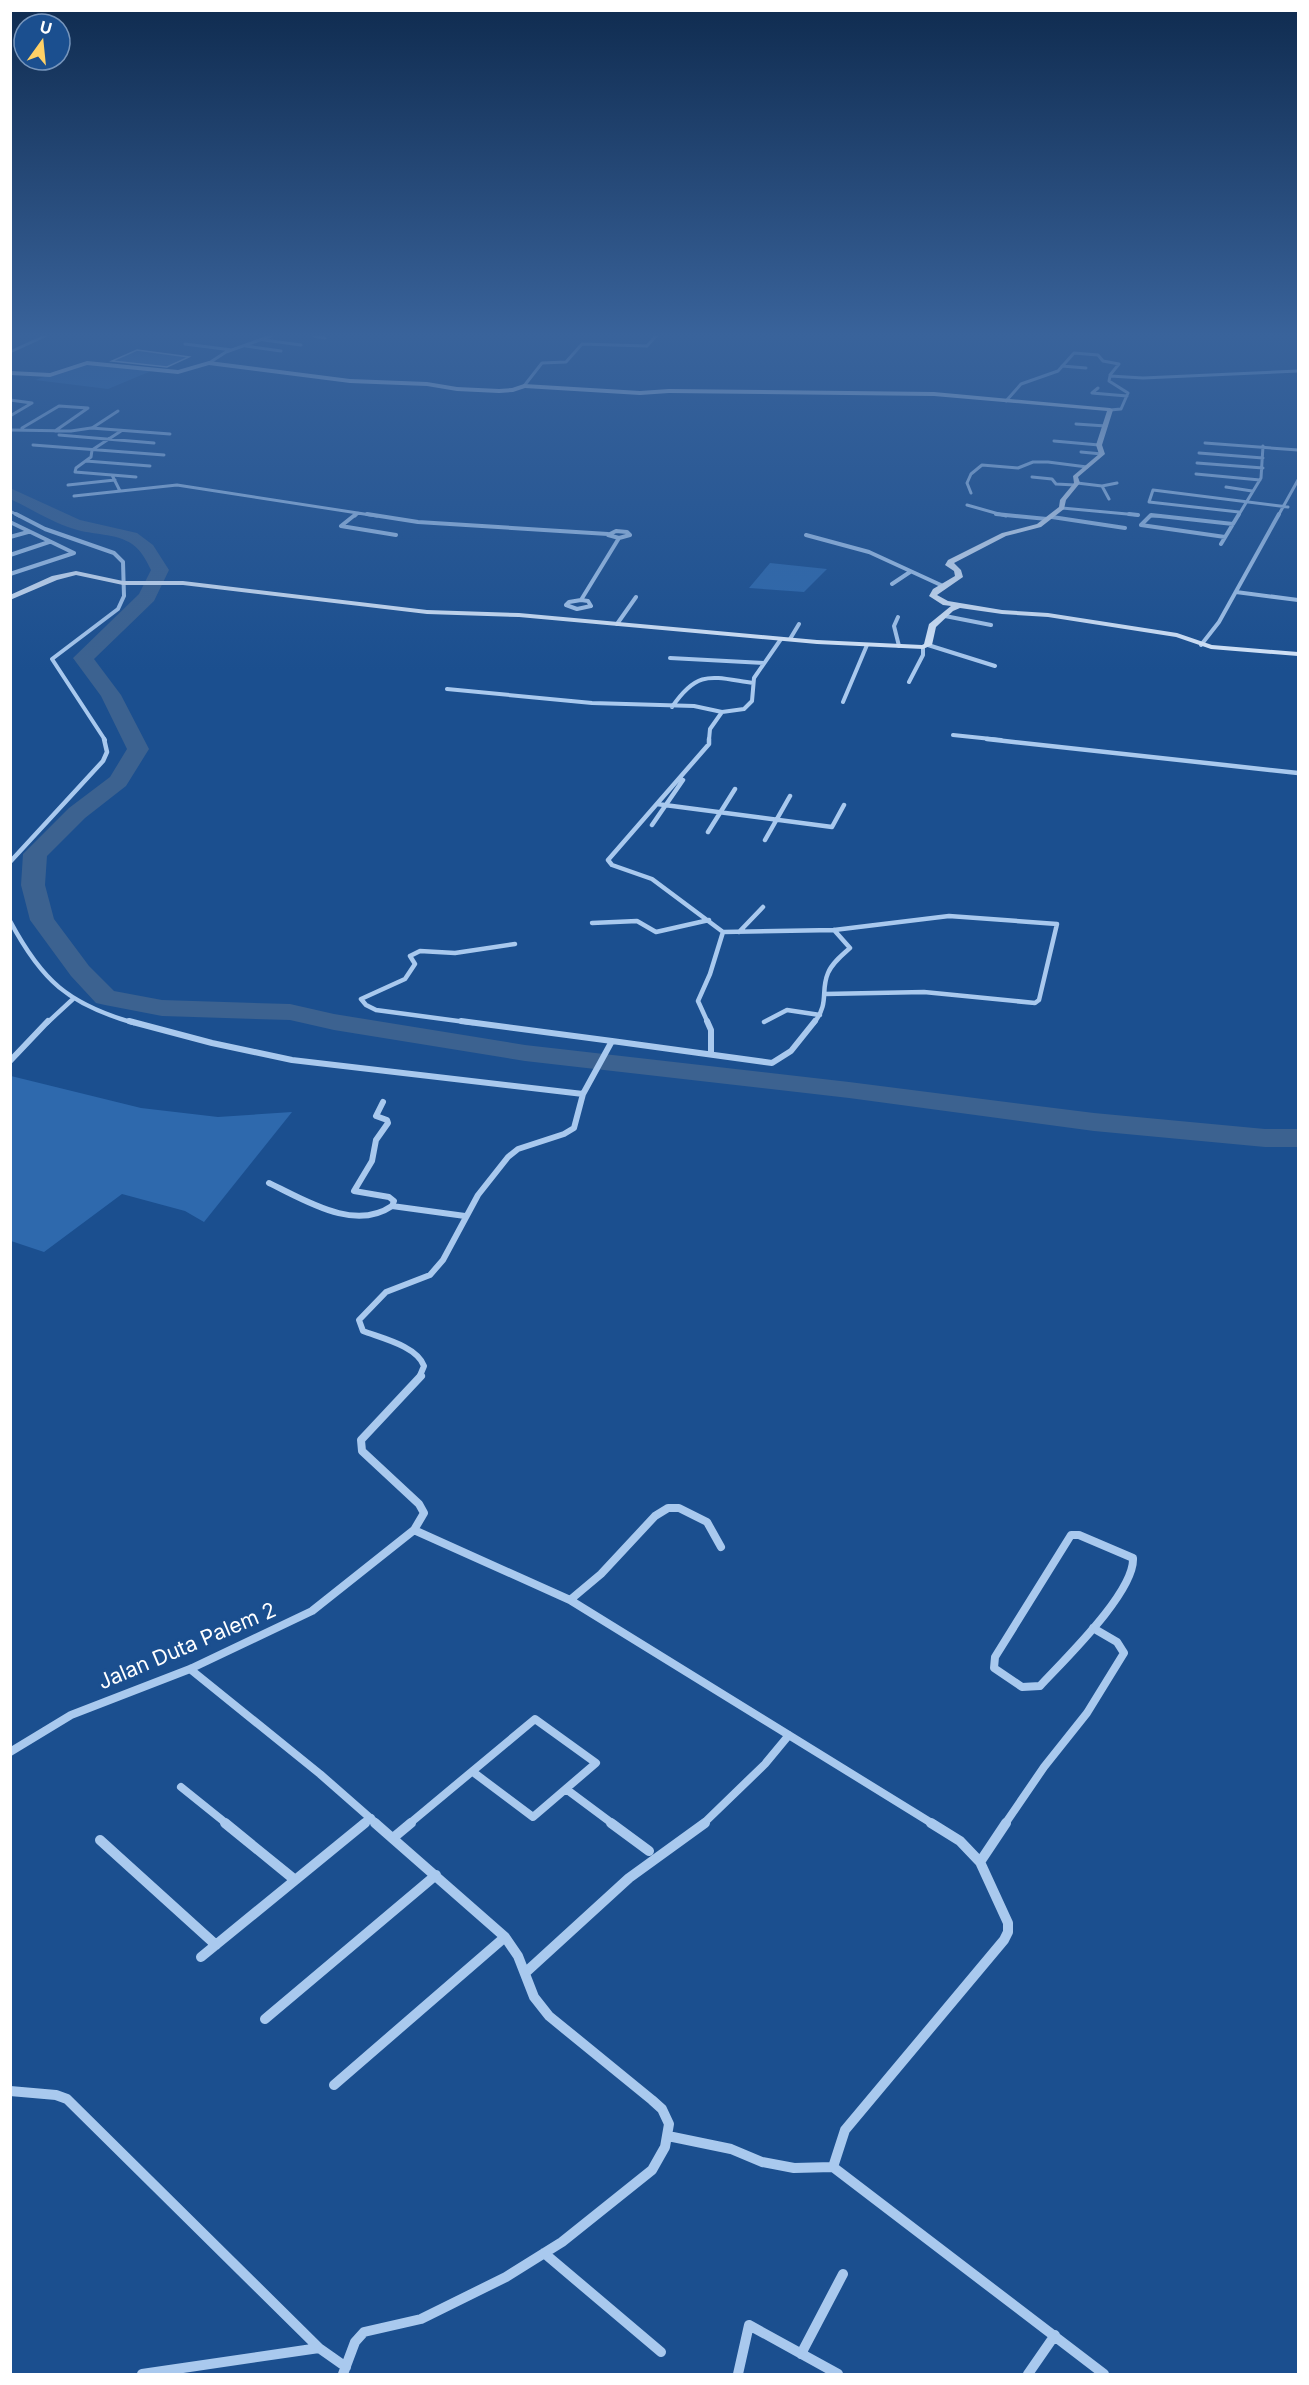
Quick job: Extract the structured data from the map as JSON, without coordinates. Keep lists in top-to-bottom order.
{
  "streets": {
    "street": ["Jalan Duta Palem 2"]
  },
  "north": "top"
}
